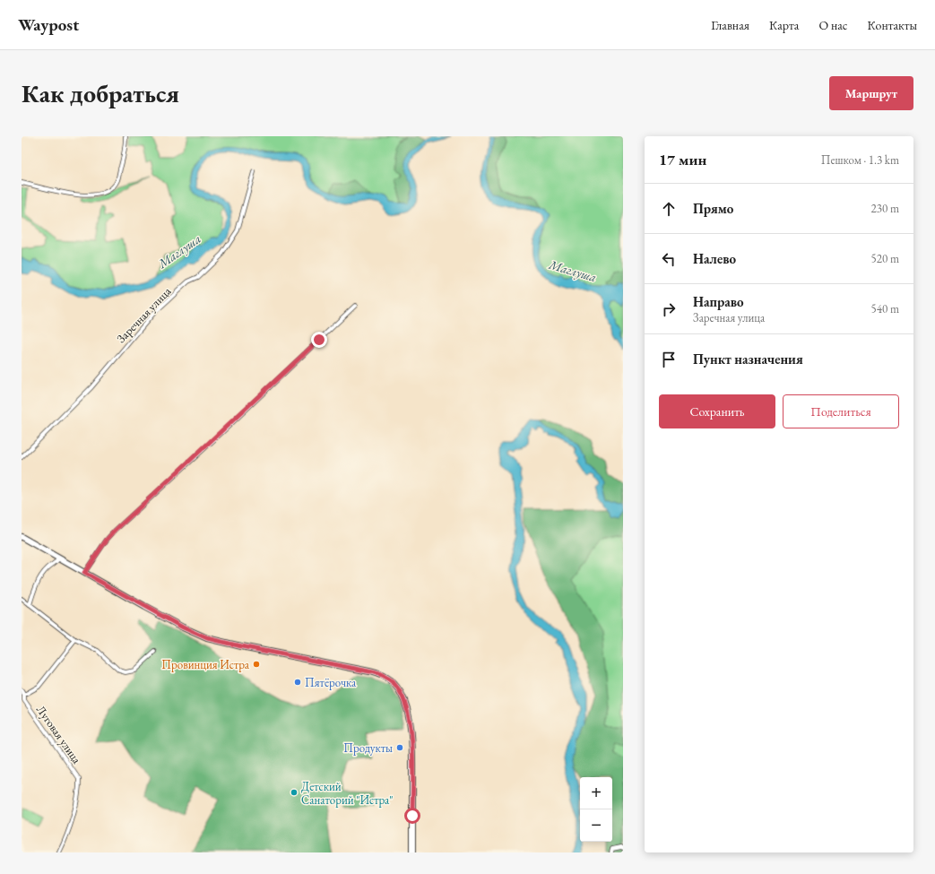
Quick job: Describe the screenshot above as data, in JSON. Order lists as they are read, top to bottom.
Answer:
{
  "streets": {
    "street": ["Заречная улица", "Луговая улица"]
  },
  "water": ["Маглуша"],
  "places": [
    "Провинция Истра",
    "Пятёрочка",
    "Продукты",
    "Детский Санаторий \"Истра\""
  ],
  "page": {
    "header": "Waypost",
    "nav": [
      "Главная",
      "Карта",
      "О нас",
      "Контакты"
    ],
    "buttons": [
      "Маршрут",
      ["Сохранить", "Поделиться"]
    ],
    "title": "Как добраться",
    "heading": ["17 мин", "Пешком · 1.3 km"],
    "list": [
      ["Прямо", "230 m"],
      ["Налево", "520 m"],
      ["Направо", "Заречная улица", "540 m"],
      "Пункт назначения"
    ],
    "map_buttons": ["+", "−"]
  }
}
